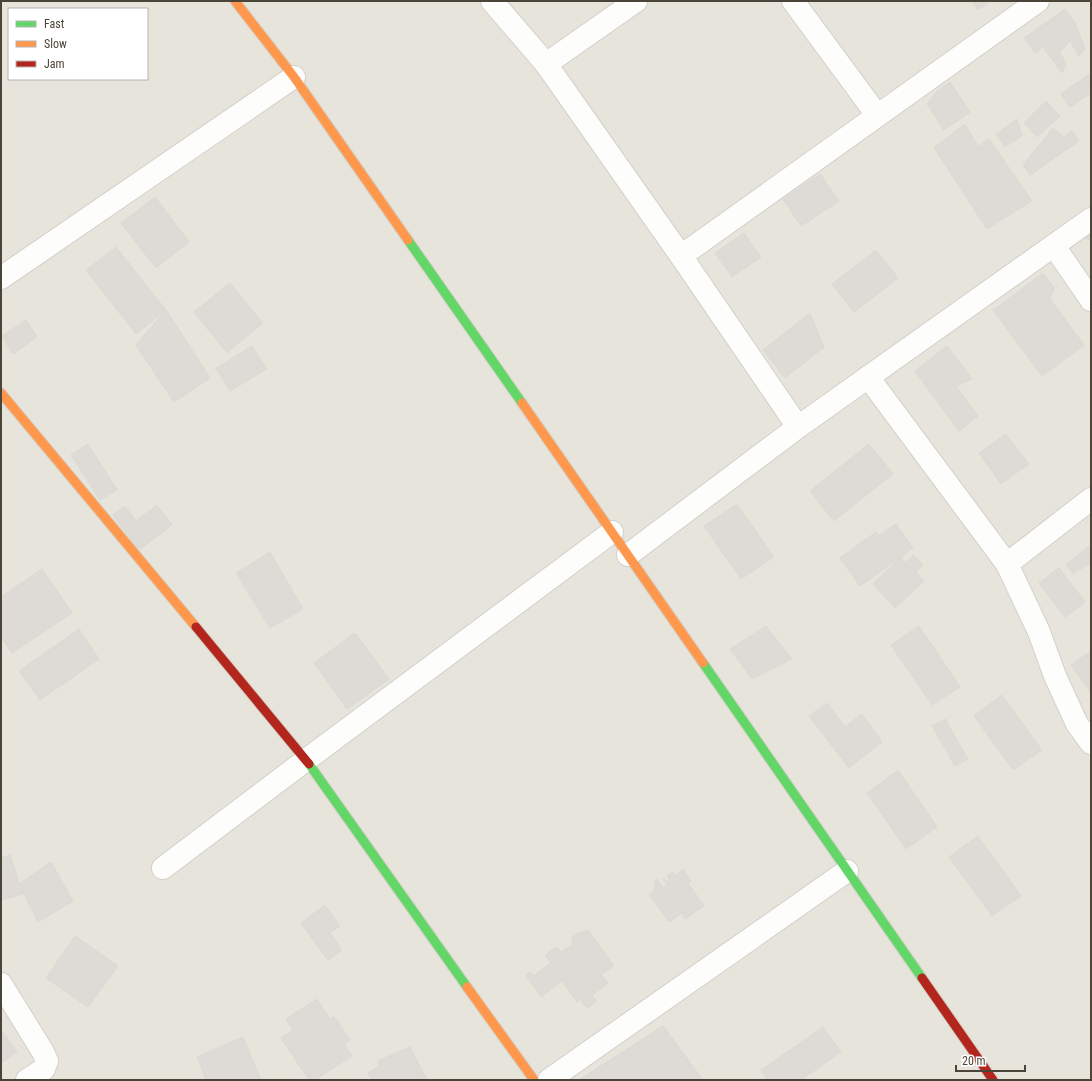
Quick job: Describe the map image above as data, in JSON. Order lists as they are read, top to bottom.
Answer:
{
  "legend": ["Fast", "Slow", "Jam"],
  "scale_bar": "20 m"
}
